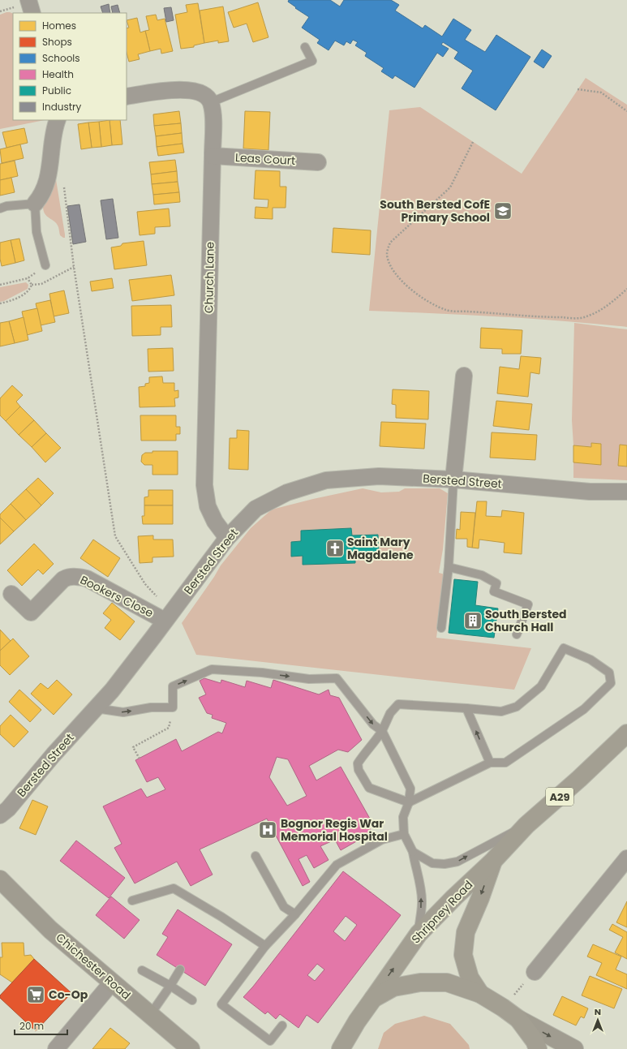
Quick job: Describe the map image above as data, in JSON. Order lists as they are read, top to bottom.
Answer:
{
  "streets": {
    "main road": ["A29", "Shripney Road", "Chichester Road"],
    "street": [
      "Leas Court",
      "Church Lane",
      "Bersted Street",
      "Bookers Close"
    ]
  },
  "crossings": [
    ["Leas Court", "Church Lane"],
    ["Church Lane", "Bersted Street"],
    ["Bersted Street", "Bookers Close"],
    ["A29", "Shripney Road"]
  ],
  "places": {
    "school or university": ["South Bersted CofE Primary School"],
    "church": ["Saint Mary Magdalene"],
    "building": ["South Bersted Church Hall"],
    "hospital": ["Bognor Regis War Memorial Hospital"],
    "supermarket": ["Co-Op"]
  },
  "legend": [
    "Homes",
    "Shops",
    "Schools",
    "Health",
    "Public",
    "Industry"
  ],
  "scale_bar": "20 m",
  "north": "top"
}
